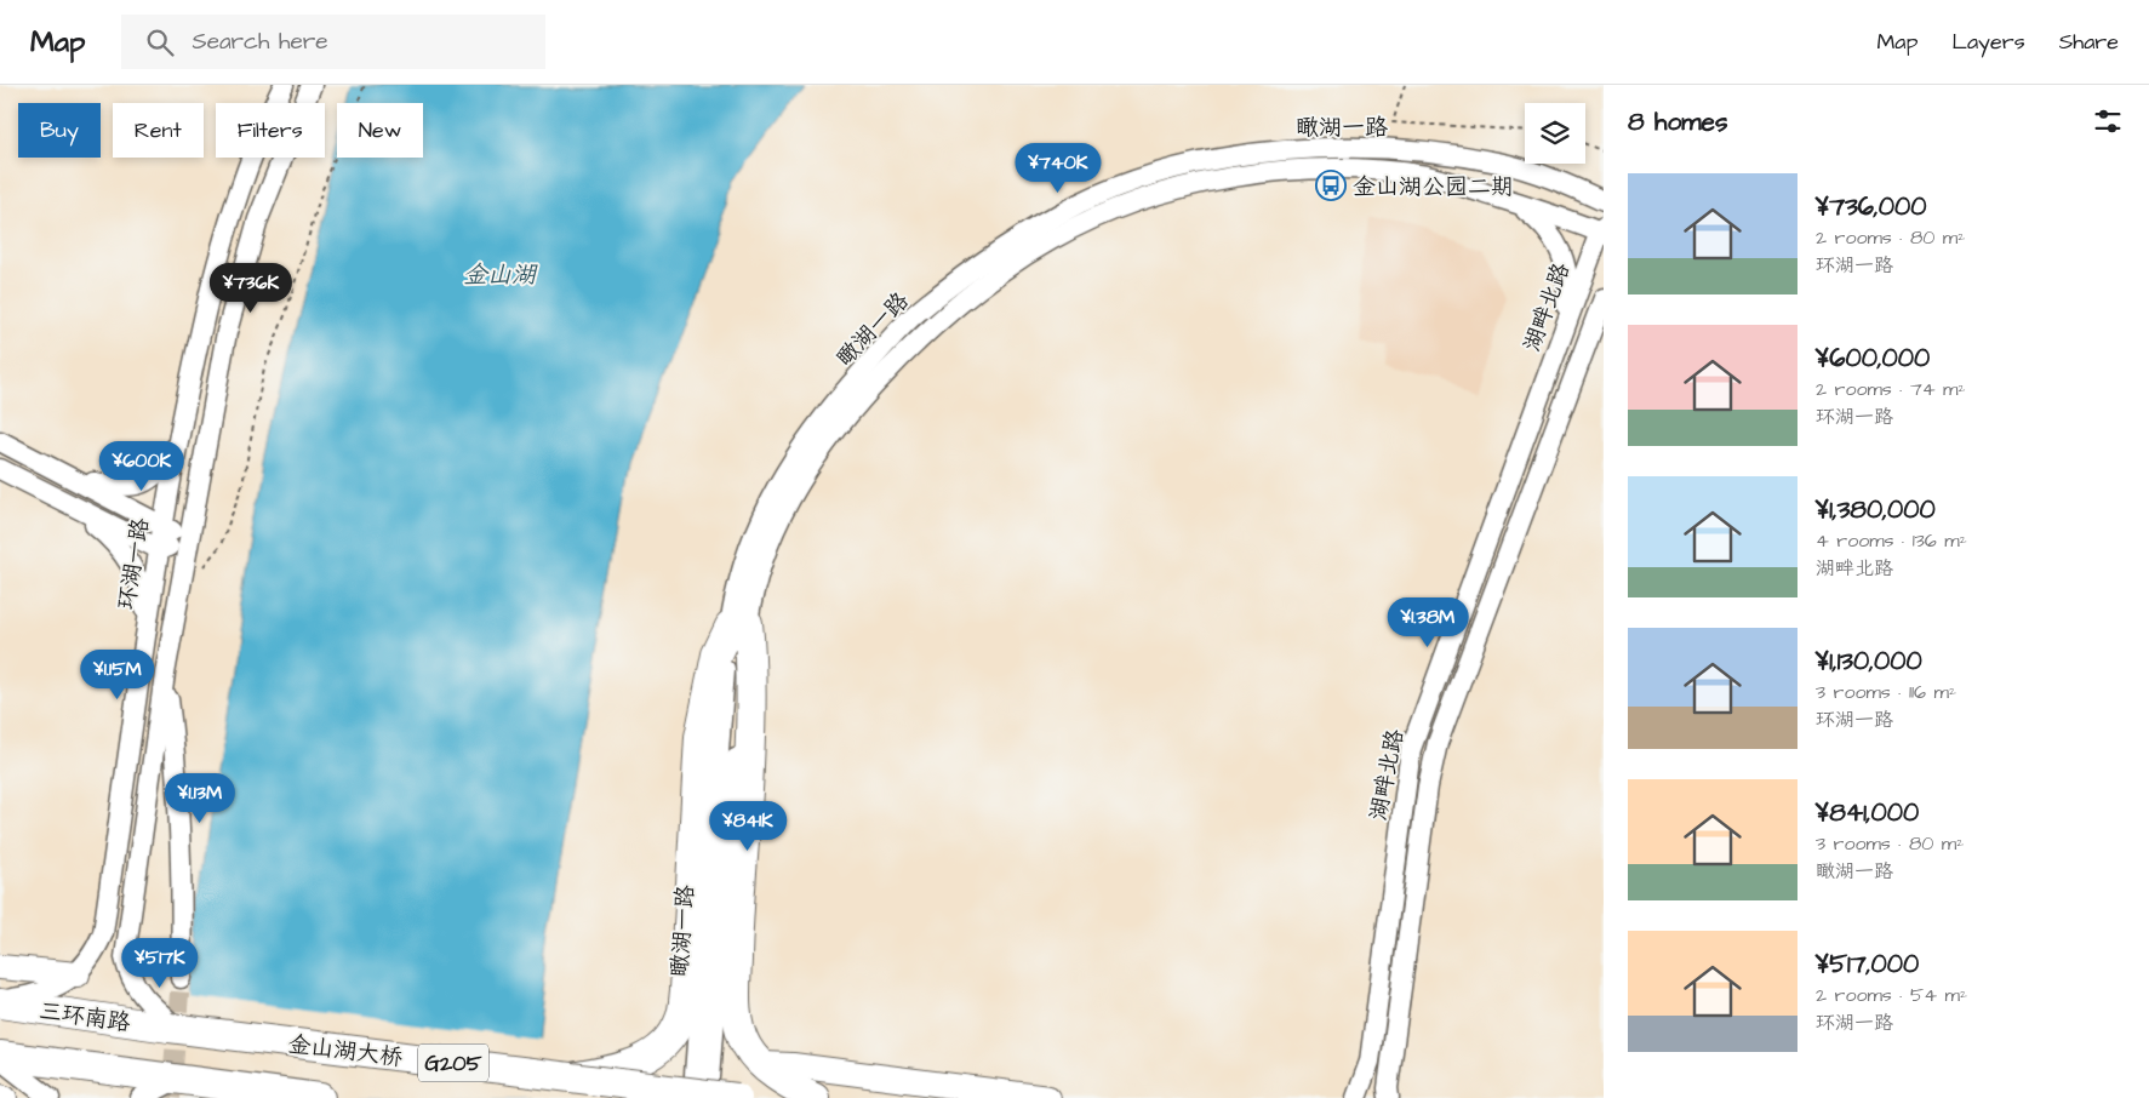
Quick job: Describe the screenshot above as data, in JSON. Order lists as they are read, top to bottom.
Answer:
{
  "streets": {
    "highway": ["三环南路", "金山湖大桥", "G205"],
    "street": ["瞰湖一路", "湖畔北路", "环湖一路"]
  },
  "crossings": [
    ["瞰湖一路", "湖畔北路"],
    ["三环南路", "金山湖大桥"]
  ],
  "water": ["金山湖"],
  "places": {
    "bus stop": ["金山湖公园二期"]
  },
  "page": {
    "header": "Map",
    "search": "Search here",
    "nav": ["Map", "Layers", "Share"],
    "heading": "8 homes",
    "chip": [
      "Buy",
      "Rent",
      "Filters",
      "New"
    ],
    "price": [
      "¥740K",
      "¥736K",
      "¥600K",
      "¥1.38M",
      "¥1.15M",
      "¥1.13M",
      "¥841K",
      "¥517K"
    ],
    "list": [
      {
        "name": "¥736,000",
        "note": "2 rooms · 80 m² · 环湖一路"
      },
      {
        "name": "¥600,000",
        "note": "2 rooms · 74 m² · 环湖一路"
      },
      {
        "name": "¥1,380,000",
        "note": "4 rooms · 136 m² · 湖畔北路"
      },
      {
        "name": "¥1,130,000",
        "note": "3 rooms · 116 m² · 环湖一路"
      },
      {
        "name": "¥841,000",
        "note": "3 rooms · 80 m² · 瞰湖一路"
      },
      {
        "name": "¥517,000",
        "note": "2 rooms · 54 m² · 环湖一路"
      }
    ]
  }
}
